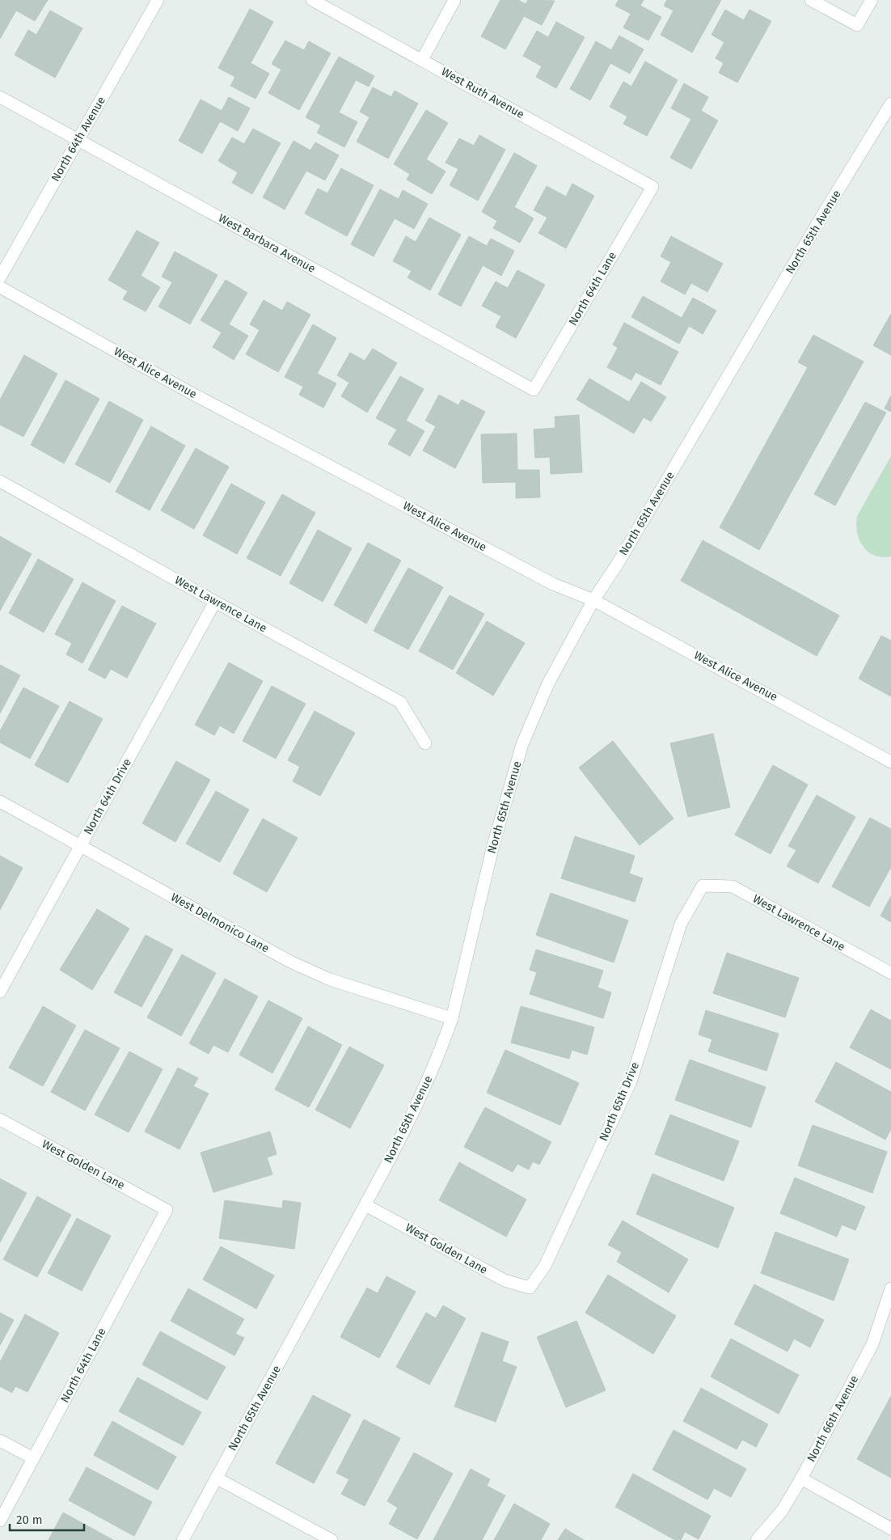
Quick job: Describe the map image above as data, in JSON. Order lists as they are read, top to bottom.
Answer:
{
  "streets": {
    "street": [
      "West Ruth Avenue",
      "North 64th Avenue",
      "North 65th Avenue",
      "West Barbara Avenue",
      "North 64th Lane",
      "West Alice Avenue",
      "West Lawrence Lane",
      "North 64th Drive",
      "West Delmonico Lane",
      "North 65th Drive",
      "West Golden Lane",
      "North 66th Avenue"
    ]
  },
  "crossings": [
    ["West Ruth Avenue", "North 64th Lane"],
    ["North 64th Avenue", "West Barbara Avenue"],
    ["North 65th Avenue", "West Alice Avenue"],
    ["North 65th Avenue", "West Delmonico Lane"],
    ["North 65th Avenue", "West Golden Lane"],
    ["West Barbara Avenue", "North 64th Lane"],
    ["North 64th Lane", "West Golden Lane"],
    ["West Lawrence Lane", "North 64th Drive"],
    ["West Lawrence Lane", "North 65th Drive"],
    ["North 64th Drive", "West Delmonico Lane"],
    ["North 65th Drive", "West Golden Lane"]
  ],
  "scale_bar": "20 m"
}
